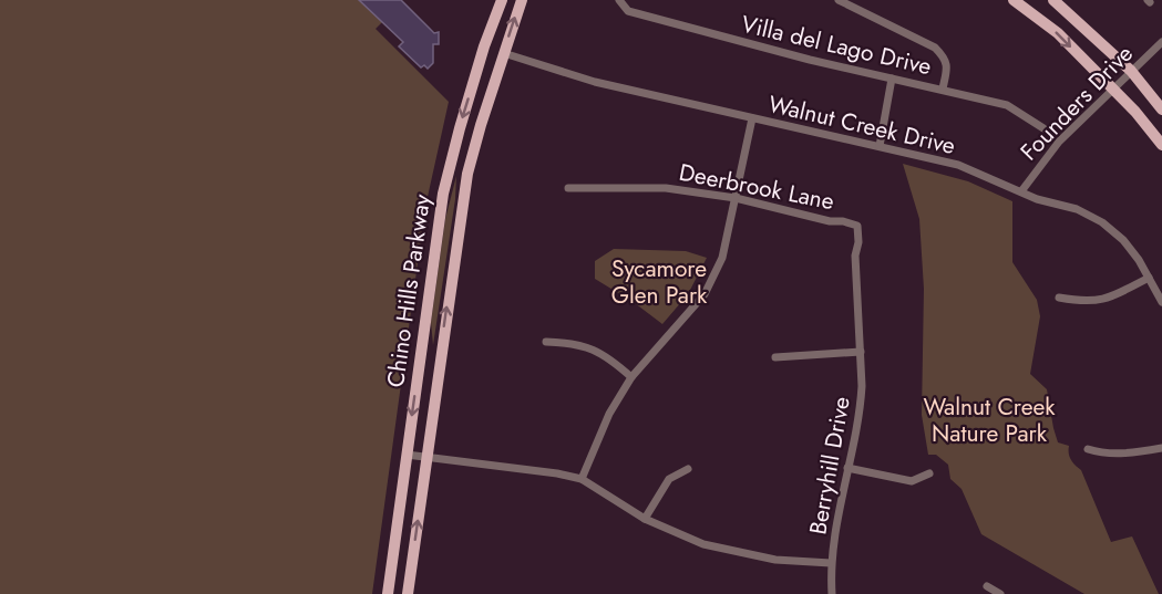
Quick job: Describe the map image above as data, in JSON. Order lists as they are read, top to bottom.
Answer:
{
  "streets": {
    "main road": ["Chino Hills Parkway"],
    "street": [
      "Villa del Lago Drive",
      "Founders Drive",
      "Walnut Creek Drive",
      "Deerbrook Lane",
      "Berryhill Drive"
    ]
  },
  "crossings": [
    ["Founders Drive", "Walnut Creek Drive"],
    ["Deerbrook Lane", "Berryhill Drive"]
  ],
  "parks": ["Sycamore Glen Park", "Walnut Creek Nature Park"]
}
